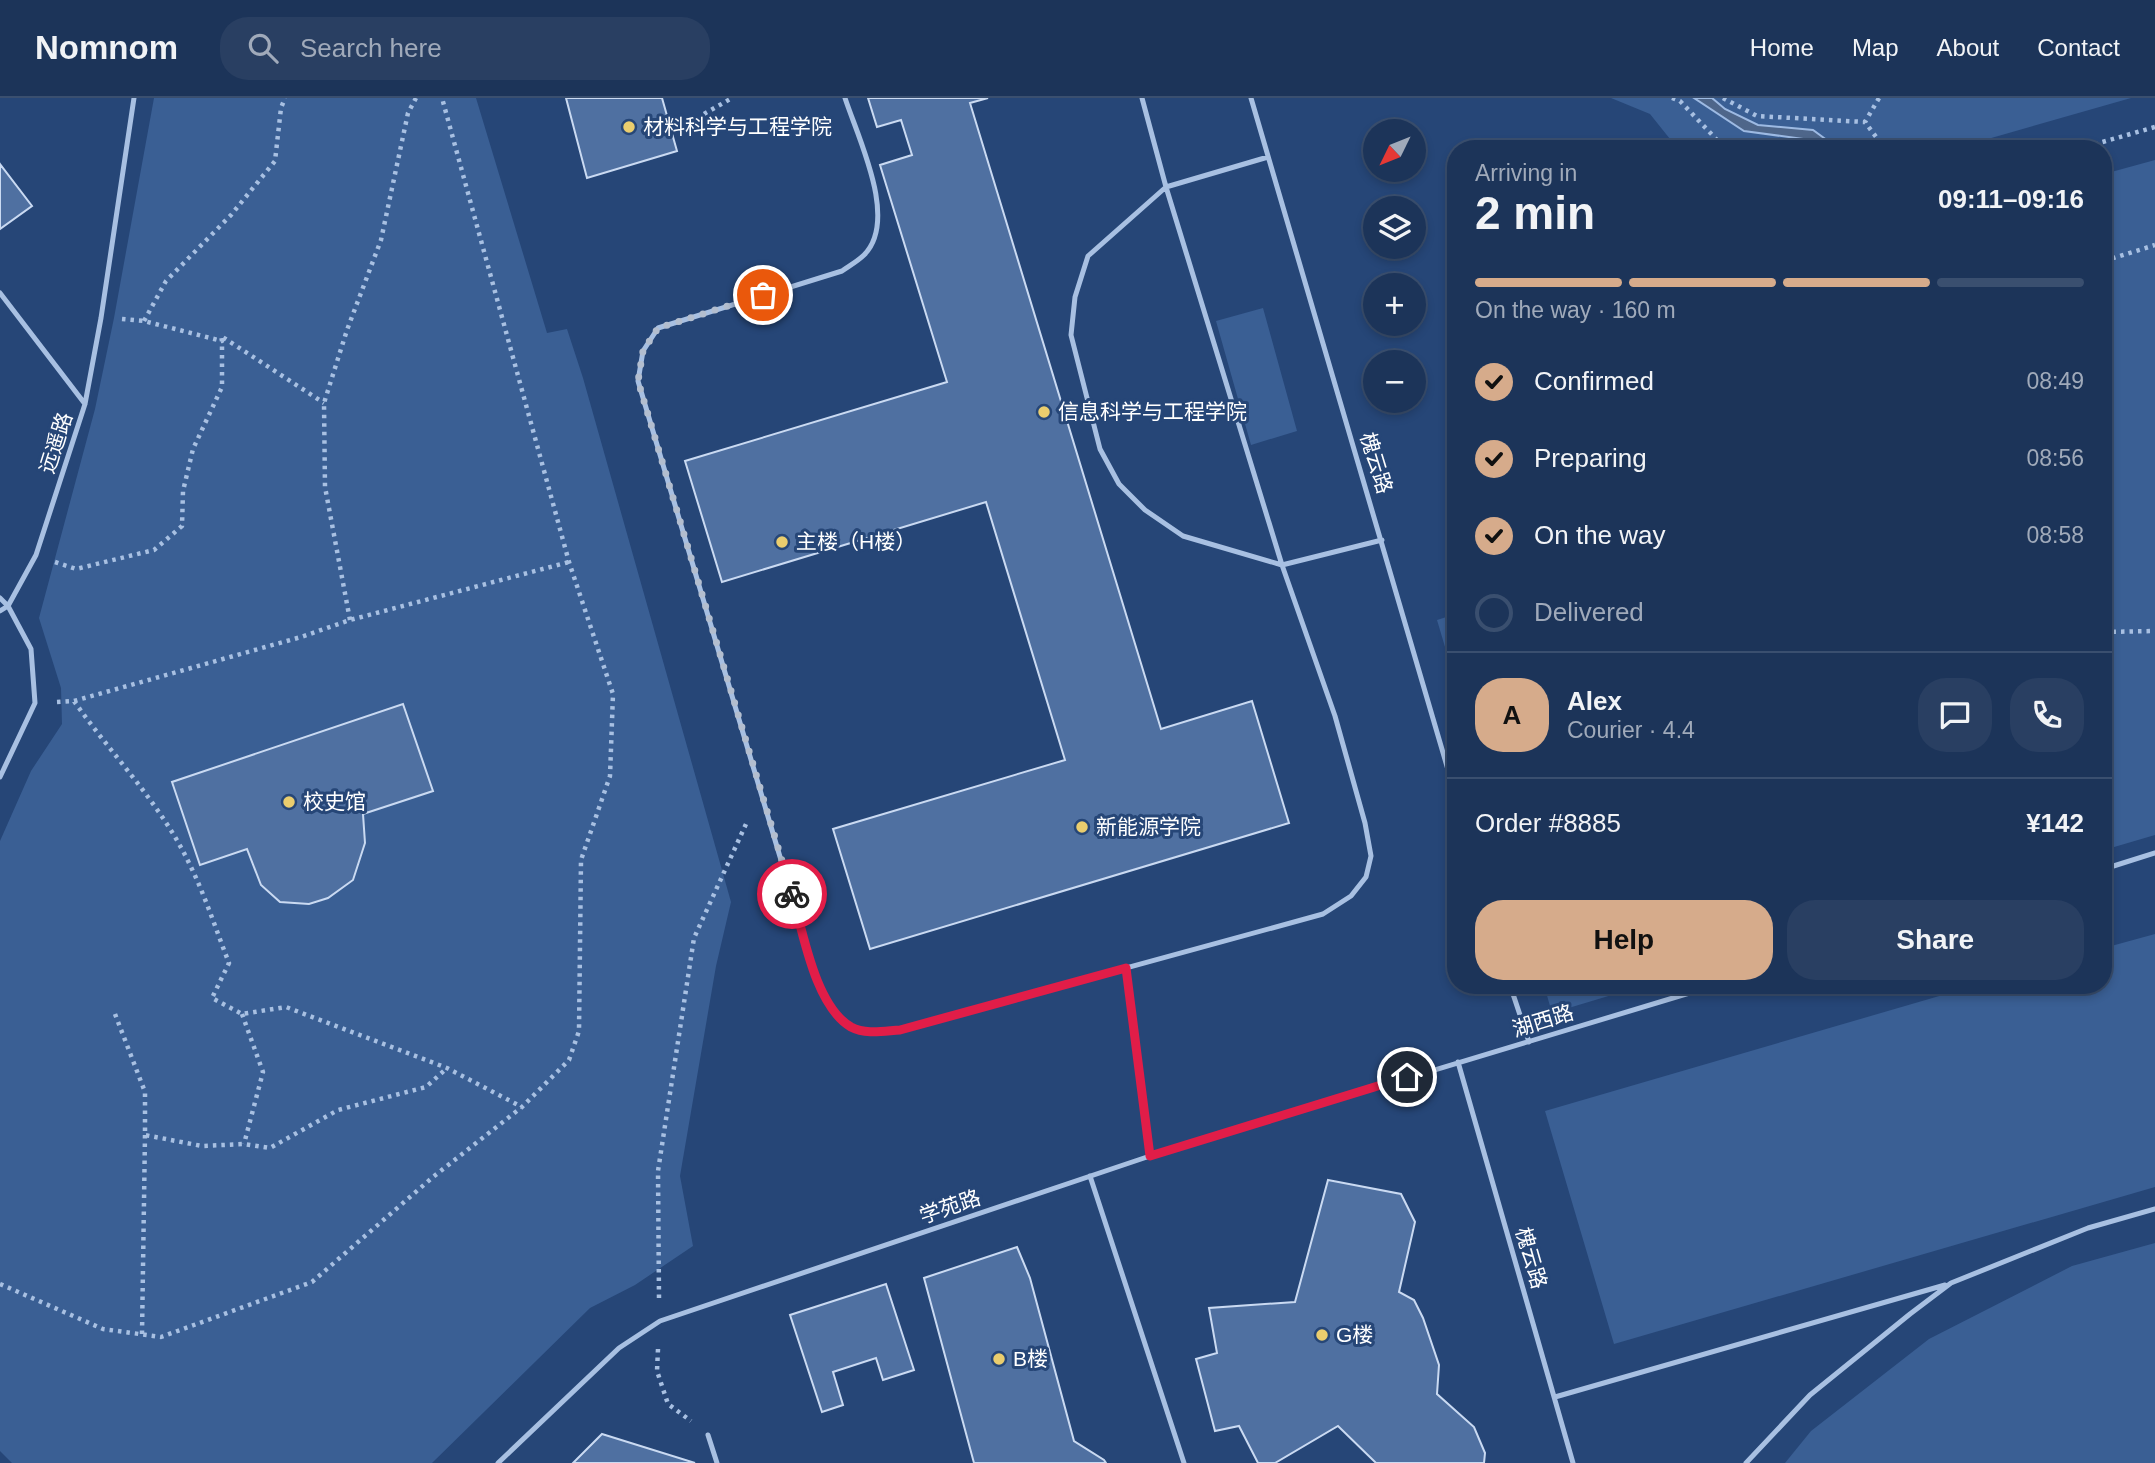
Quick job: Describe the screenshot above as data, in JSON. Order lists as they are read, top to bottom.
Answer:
{
  "streets": {
    "lane": [
      "远遥路",
      "槐云路",
      "湖西路",
      "学苑路"
    ]
  },
  "crossings": [
    ["槐云路", "湖西路"],
    ["槐云路", "学苑路"],
    ["湖西路", "学苑路"]
  ],
  "places": [
    "材料科学与工程学院",
    "信息科学与工程学院",
    "主楼（H楼）",
    "校史馆",
    "新能源学院",
    "G楼",
    "B楼"
  ],
  "north": "bottom left",
  "page": {
    "header": "Nomnom",
    "search": "Search here",
    "nav": [
      "Home",
      "Map",
      "About",
      "Contact"
    ],
    "map_buttons": ["+", "−"],
    "heading": ["2 min", "Arriving in", "09:11–09:16"],
    "panel": [
      "Alex",
      "Courier · 4.4",
      "Order #8885",
      "¥142"
    ],
    "bar": "On the way · 160 m",
    "list": [
      ["Confirmed", "08:49"],
      ["Preparing", "08:56"],
      ["On the way", "08:58"],
      "Delivered"
    ],
    "round": "A",
    "buttons": ["Help", "Share"]
  }
}
